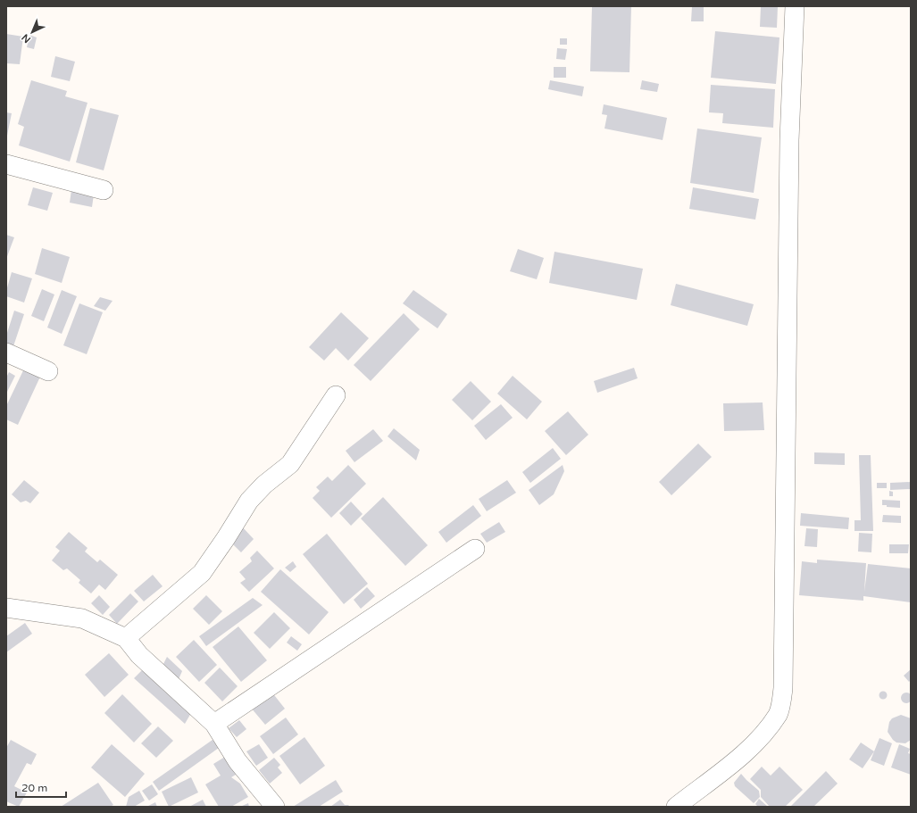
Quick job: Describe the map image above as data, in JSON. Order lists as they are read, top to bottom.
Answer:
{
  "scale_bar": "20 m",
  "north": "bottom left"
}
